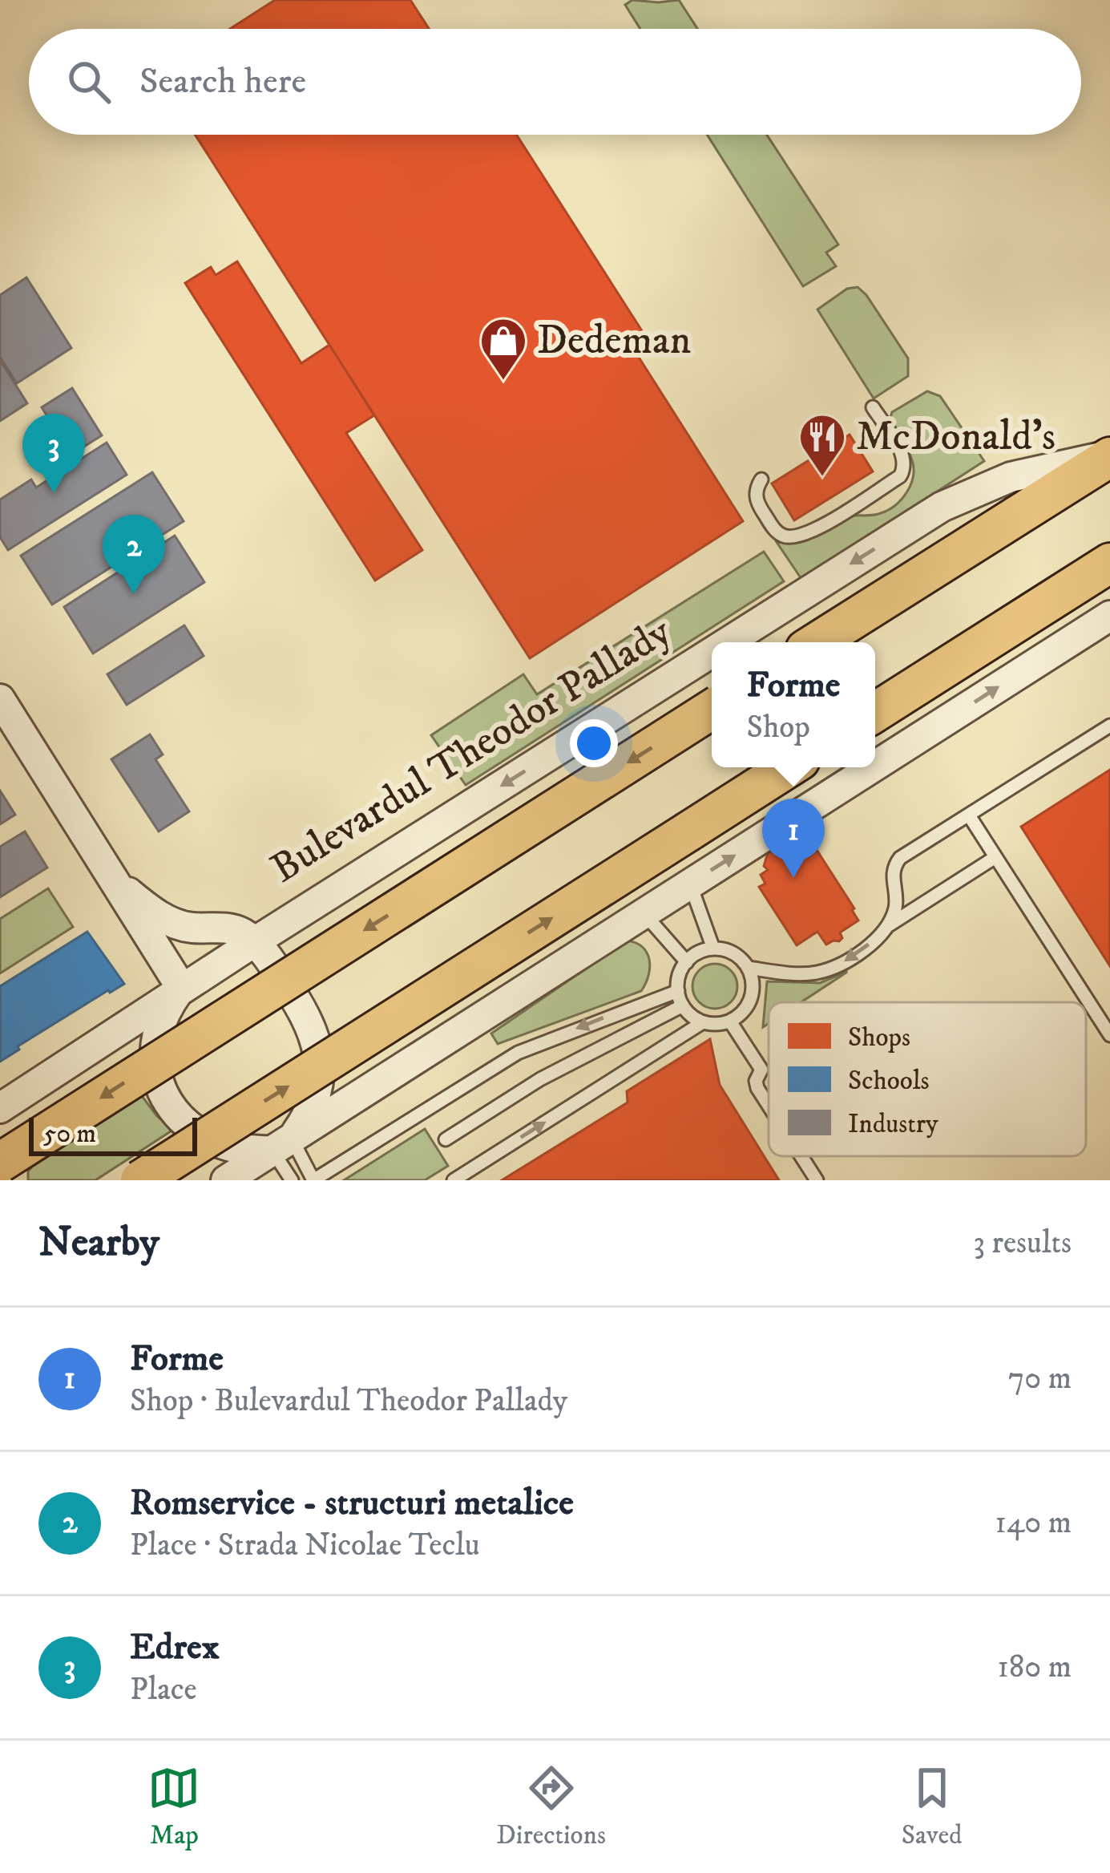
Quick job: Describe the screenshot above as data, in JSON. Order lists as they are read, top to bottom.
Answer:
{
  "streets": {
    "main road": ["Bulevardul Theodor Pallady"]
  },
  "places": {
    "shop": ["Dedeman"],
    "restaurant": ["McDonald's"]
  },
  "legend": ["Shops", "Schools", "Industry"],
  "scale_bar": "50 m",
  "page": {
    "search": "Search here",
    "pins": ["3", "2", "1"],
    "popup": ["Forme", "Shop"],
    "scale": "50 m",
    "heading": ["Nearby", "3 results"],
    "list": [
      {
        "mark": "1",
        "name": "Forme",
        "note": "Shop · Bulevardul Theodor Pallady",
        "value": "70 m"
      },
      {
        "mark": "2",
        "name": "Romservice - structuri metalice",
        "note": "Place · Strada Nicolae Teclu",
        "value": "140 m"
      },
      {
        "mark": "3",
        "name": "Edrex",
        "note": "Place",
        "value": "180 m"
      }
    ],
    "nav": ["Map", "Directions", "Saved"]
  }
}
